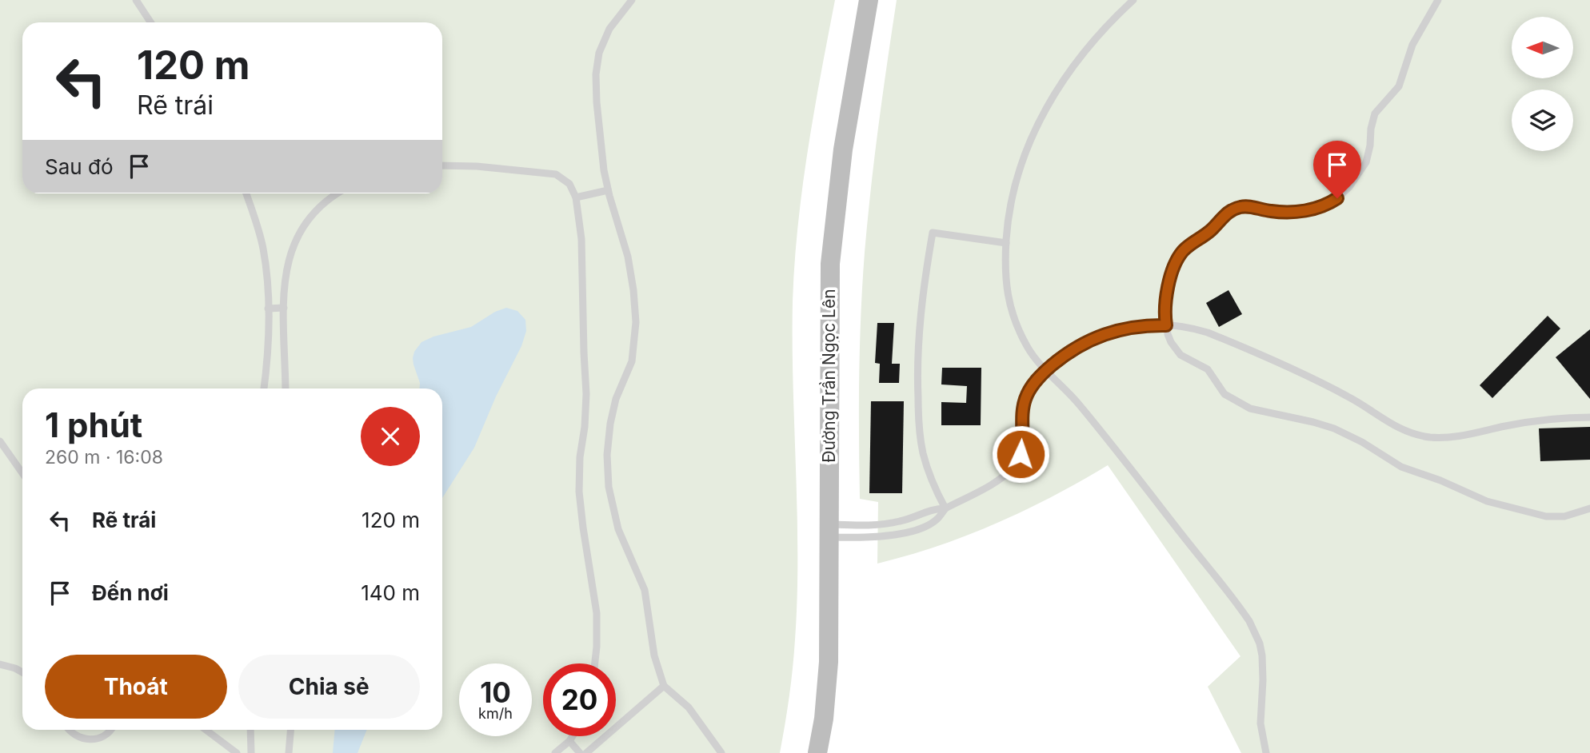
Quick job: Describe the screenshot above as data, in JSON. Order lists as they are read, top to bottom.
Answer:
{
  "streets": {
    "street": ["Đường Trần Ngọc Lên"]
  },
  "north": "left",
  "page": {
    "turn": ["120 m", "Rẽ trái"],
    "then": "Sau đó",
    "heading": ["1 phút", "260 m · 16:08"],
    "list": [
      {
        "name": "Rẽ trái",
        "value": "120 m"
      },
      {
        "name": "Đến nơi",
        "value": "140 m"
      }
    ],
    "buttons": ["Thoát", "Chia sẻ"],
    "speed": "10 km/h",
    "limit": "20"
  }
}
